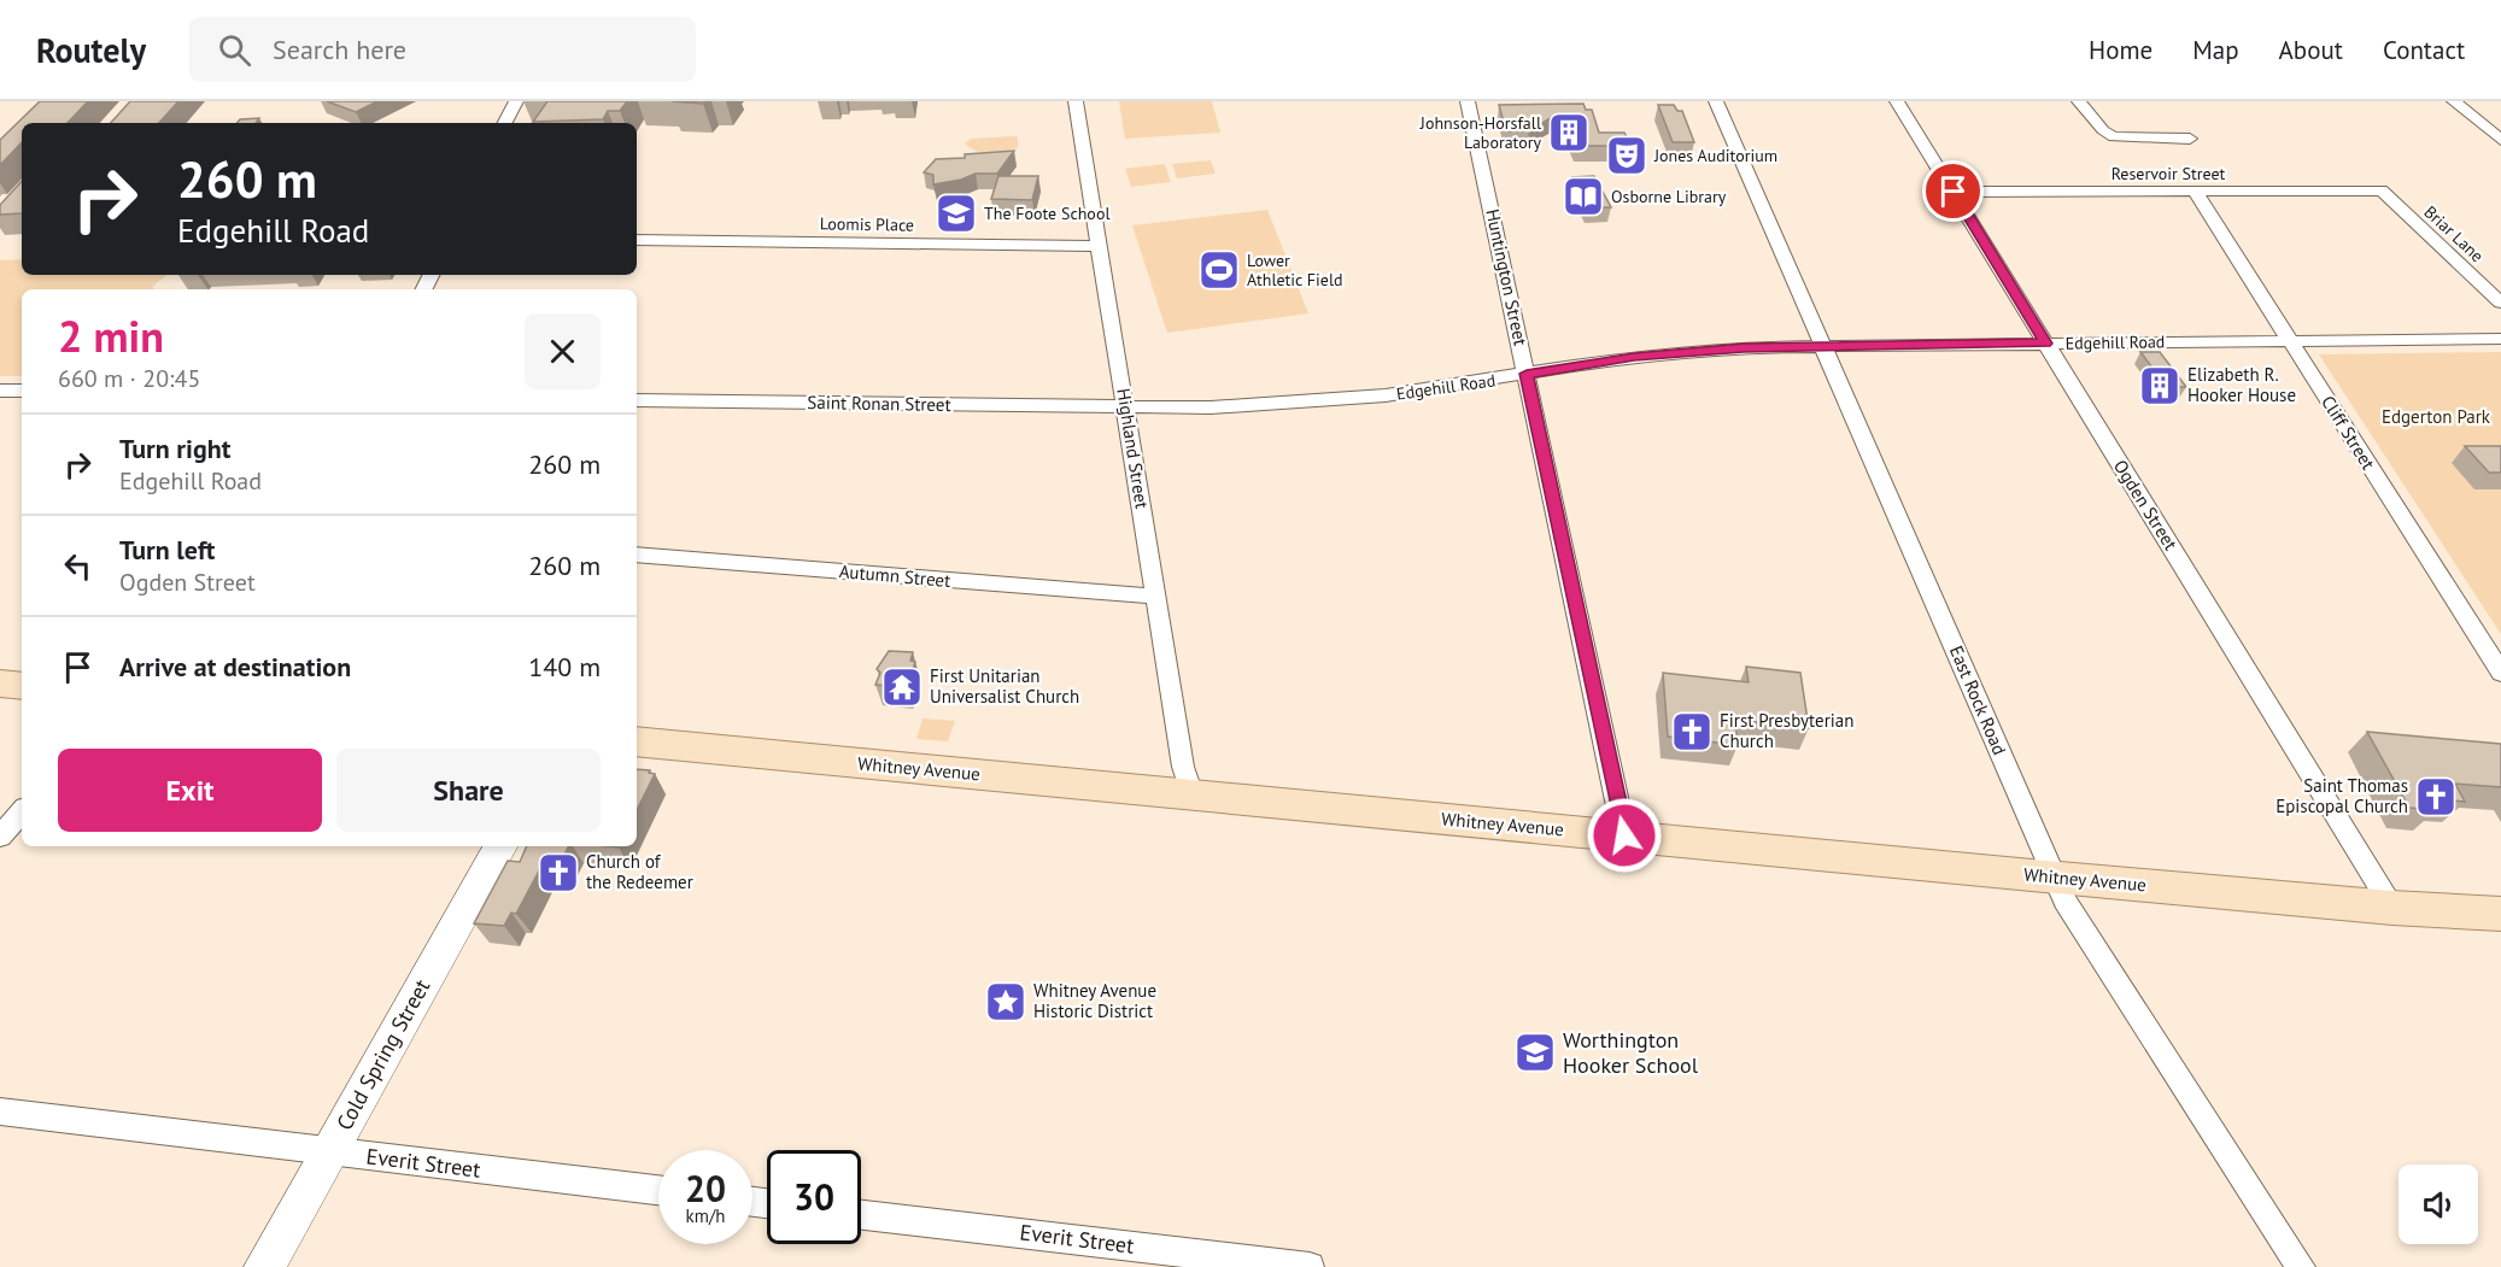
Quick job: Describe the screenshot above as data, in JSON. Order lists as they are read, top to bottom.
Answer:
{
  "streets": {
    "main road": ["Whitney Avenue"],
    "street": [
      "Reservoir Street",
      "Loomis Place",
      "Briar Lane",
      "Huntington Street",
      "Edgehill Road",
      "Saint Ronan Street",
      "Cliff Street",
      "Highland Street",
      "Ogden Street",
      "Autumn Street",
      "East Rock Road",
      "Cold Spring Street",
      "Everit Street"
    ]
  },
  "crossings": [
    ["Reservoir Street", "Briar Lane"],
    ["Reservoir Street", "Cliff Street"],
    ["Reservoir Street", "Ogden Street"],
    ["Loomis Place", "Highland Street"],
    ["Huntington Street", "Edgehill Road"],
    ["Huntington Street", "Whitney Avenue"],
    ["Edgehill Road", "Saint Ronan Street"],
    ["Edgehill Road", "Cliff Street"],
    ["Edgehill Road", "Highland Street"],
    ["Edgehill Road", "Ogden Street"],
    ["Edgehill Road", "East Rock Road"],
    ["Saint Ronan Street", "Highland Street"],
    ["Highland Street", "Autumn Street"],
    ["Highland Street", "Whitney Avenue"],
    ["Ogden Street", "Whitney Avenue"],
    ["East Rock Road", "Whitney Avenue"],
    ["Cold Spring Street", "Everit Street"]
  ],
  "parks": ["Edgerton Park"],
  "places": {
    "building": ["Johnson-Horsfall Laboratory", "Elizabeth R. Hooker House"],
    "theatre": ["Jones Auditorium"],
    "library": ["Osborne Library"],
    "school or university": ["The Foote School", "Worthington Hooker School"],
    "sports": ["Lower Athletic Field"],
    "temple": ["First Unitarian Universalist Church"],
    "church": ["First Presbyterian Church", "Saint Thomas Episcopal Church", "Church of the Redeemer"],
    "place": ["Whitney Avenue Historic District"]
  },
  "page": {
    "header": "Routely",
    "search": "Search here",
    "nav": [
      "Home",
      "Map",
      "About",
      "Contact"
    ],
    "turn": ["260 m", "Edgehill Road"],
    "heading": ["2 min", "660 m · 20:45"],
    "list": [
      {
        "name": "Turn right",
        "note": "Edgehill Road",
        "value": "260 m"
      },
      {
        "name": "Turn left",
        "note": "Ogden Street",
        "value": "260 m"
      },
      {
        "name": "Arrive at destination",
        "value": "140 m"
      }
    ],
    "buttons": ["Exit", "Share"],
    "speed": "20 km/h",
    "limit": "30"
  }
}
